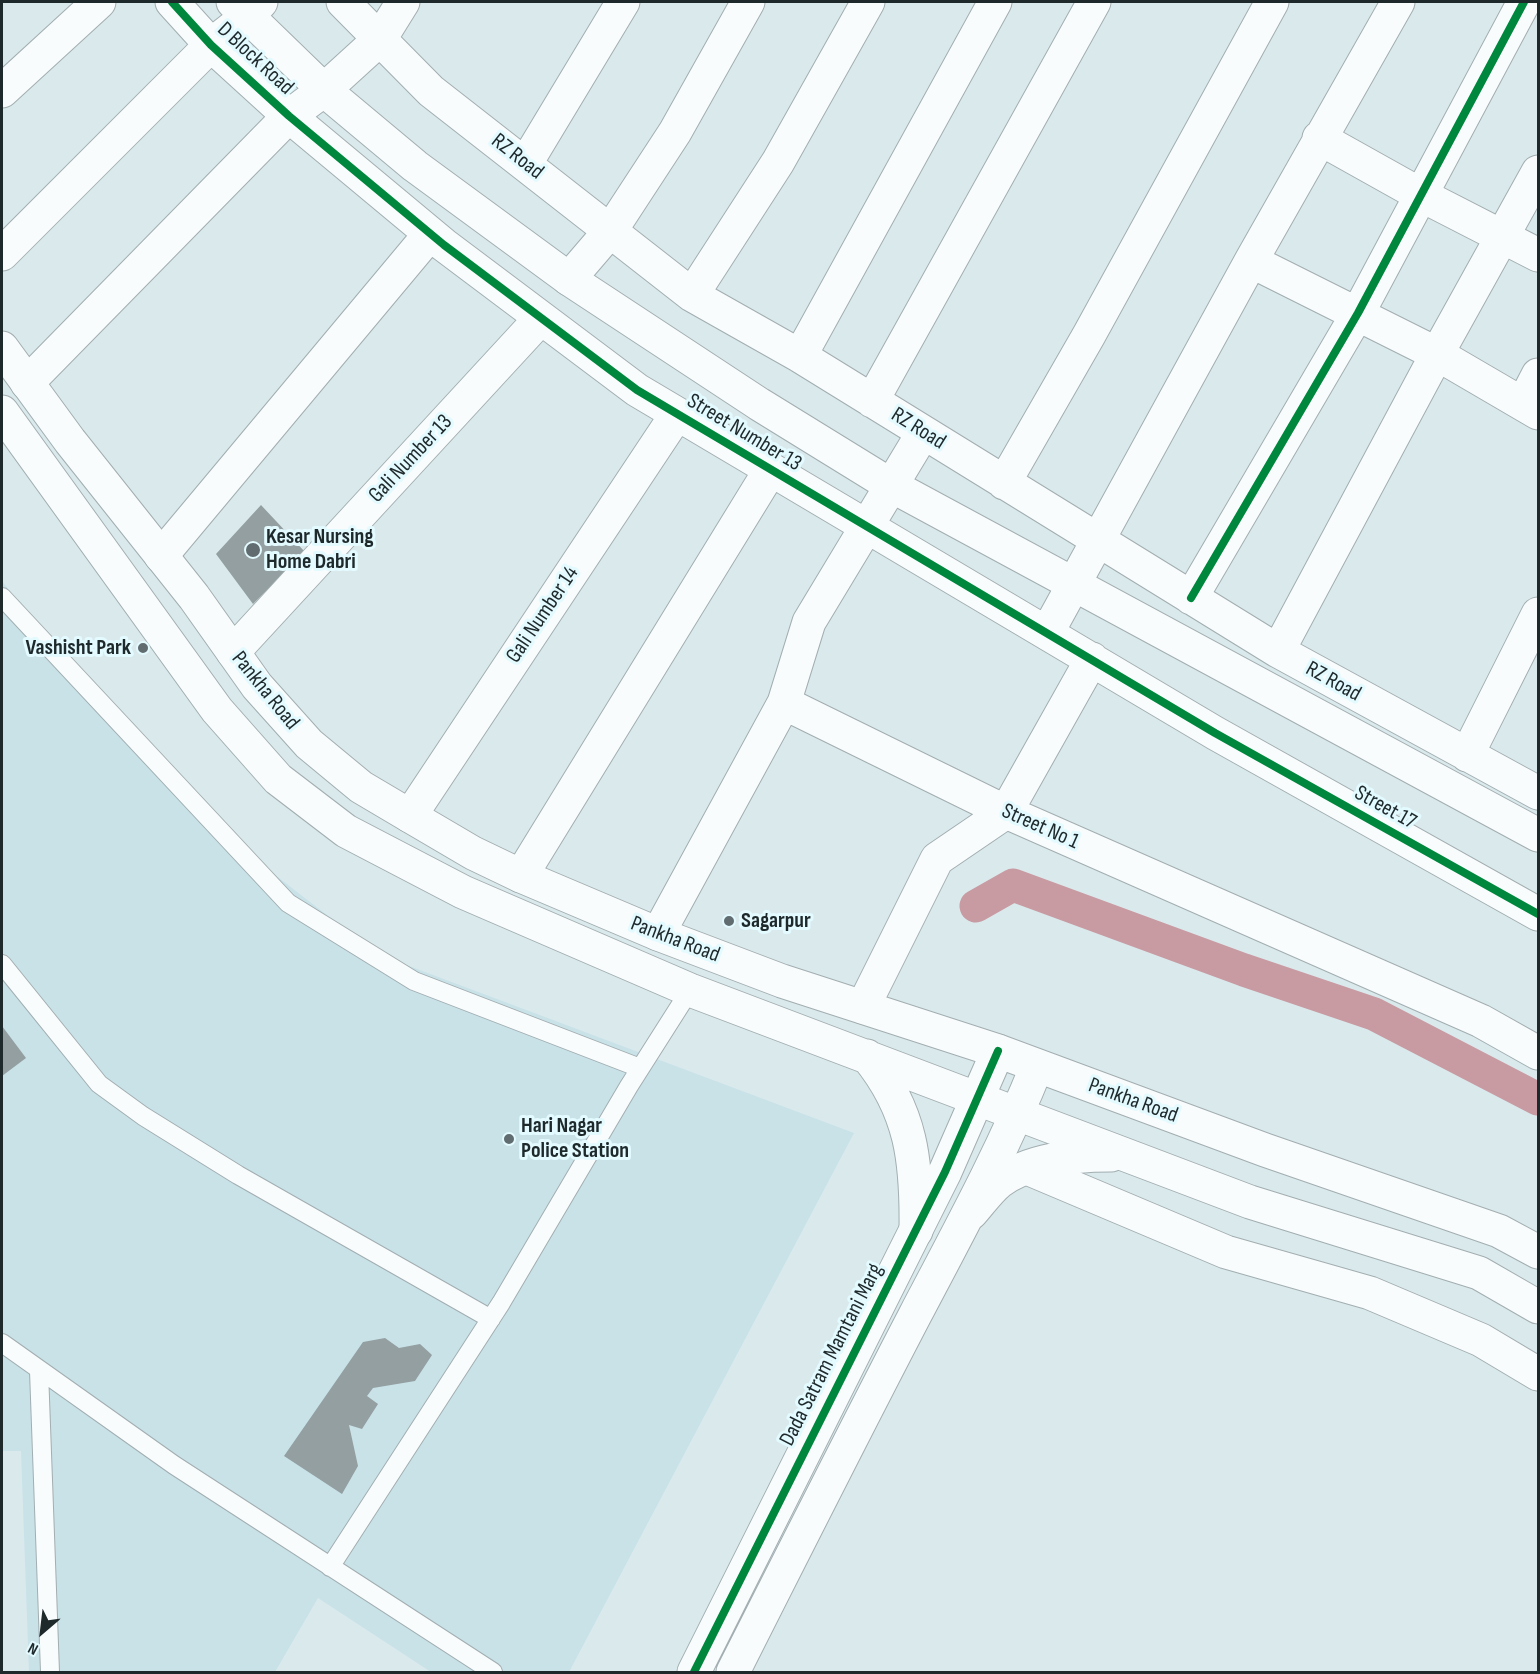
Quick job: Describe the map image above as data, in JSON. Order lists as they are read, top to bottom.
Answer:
{
  "streets": {
    "street": [
      "D Block Road",
      "RZ Road",
      "Street Number 13",
      "Gali Number 13",
      "Gali Number 14",
      "Pankha Road",
      "Street 17",
      "Street No 1",
      "Dada Satram Mamtani Marg"
    ]
  },
  "crossings": [
    ["D Block Road", "Street Number 13"],
    ["Street Number 13", "Gali Number 13"],
    ["Street Number 13", "Gali Number 14"],
    ["Street Number 13", "Street 17"],
    ["Gali Number 13", "Pankha Road"],
    ["Gali Number 14", "Pankha Road"],
    ["Pankha Road", "Dada Satram Mamtani Marg"]
  ],
  "places": [
    "Kesar Nursing Home Dabri",
    "Vashisht Park",
    "Sagarpur",
    "Hari Nagar Police Station"
  ],
  "north": "bottom left"
}
